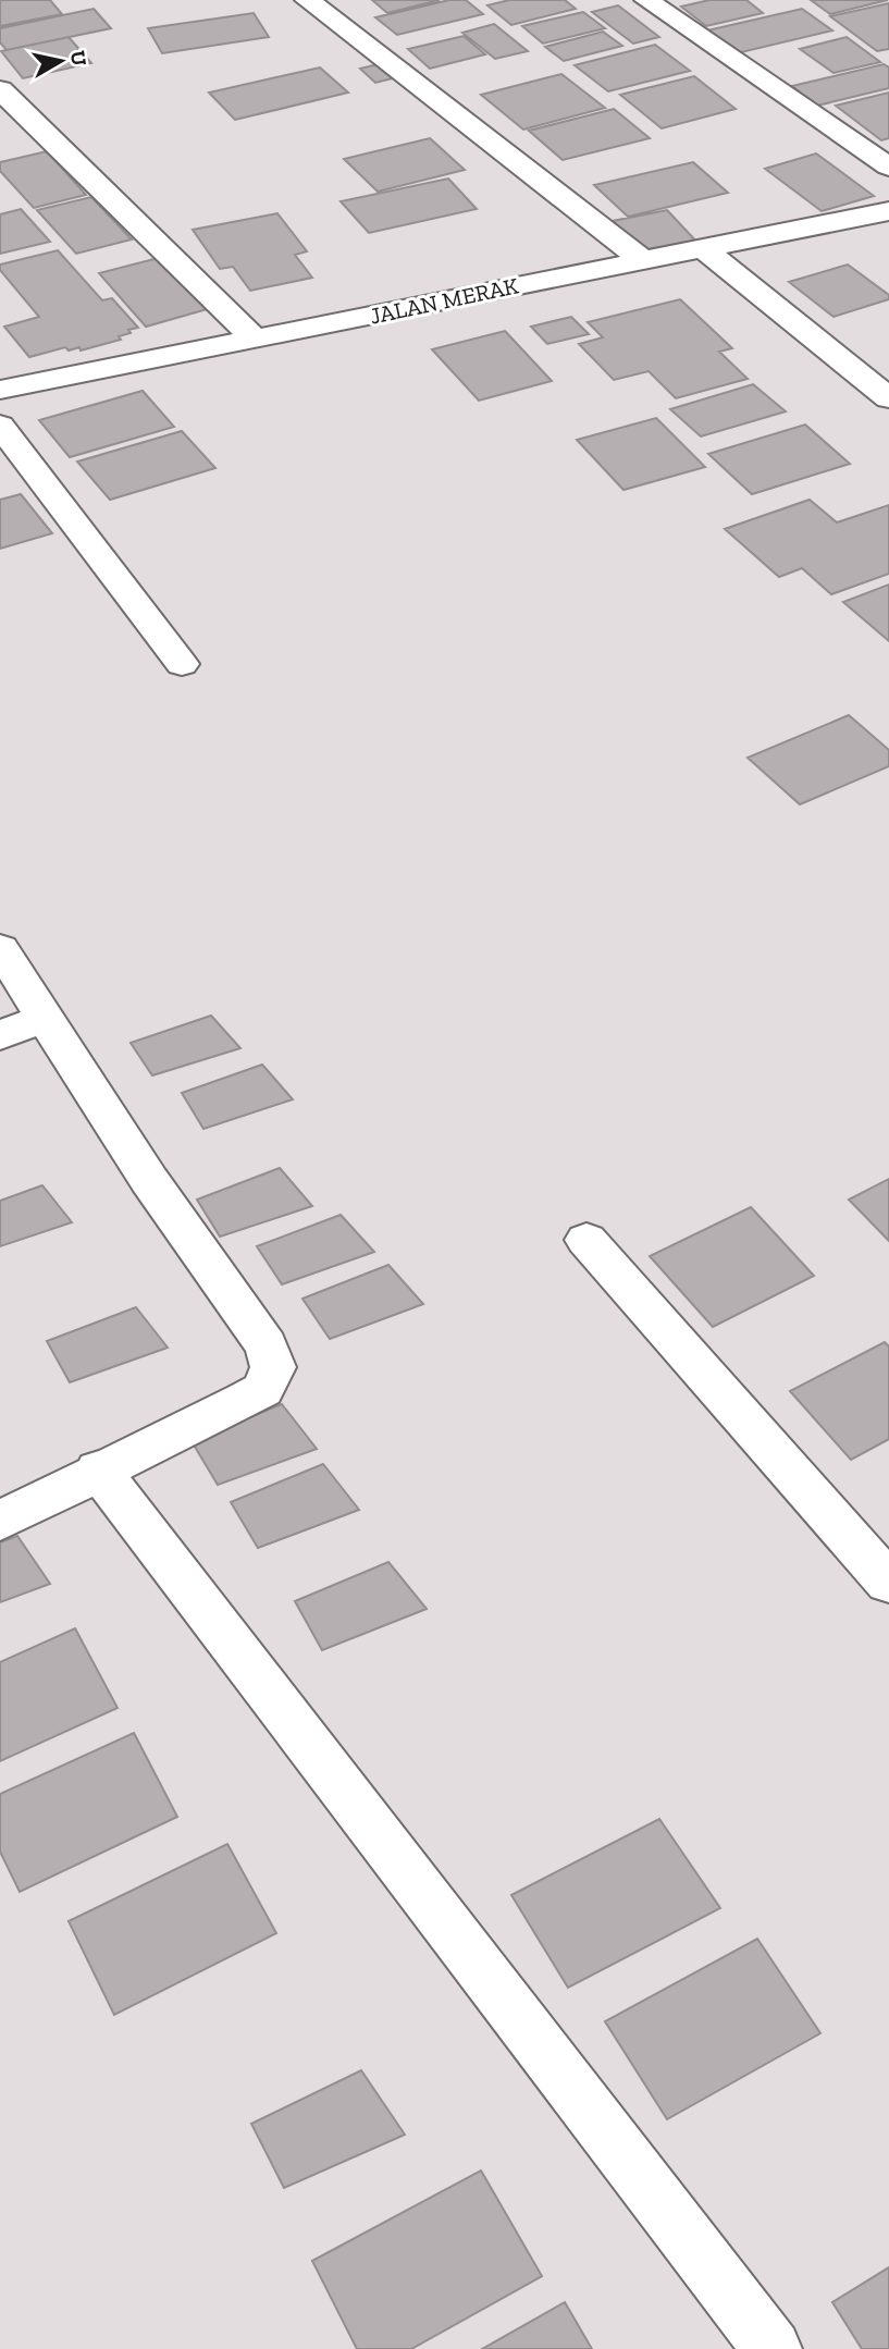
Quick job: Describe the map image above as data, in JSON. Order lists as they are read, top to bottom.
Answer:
{
  "streets": {
    "street": ["JALAN MERAK"]
  },
  "north": "right"
}
